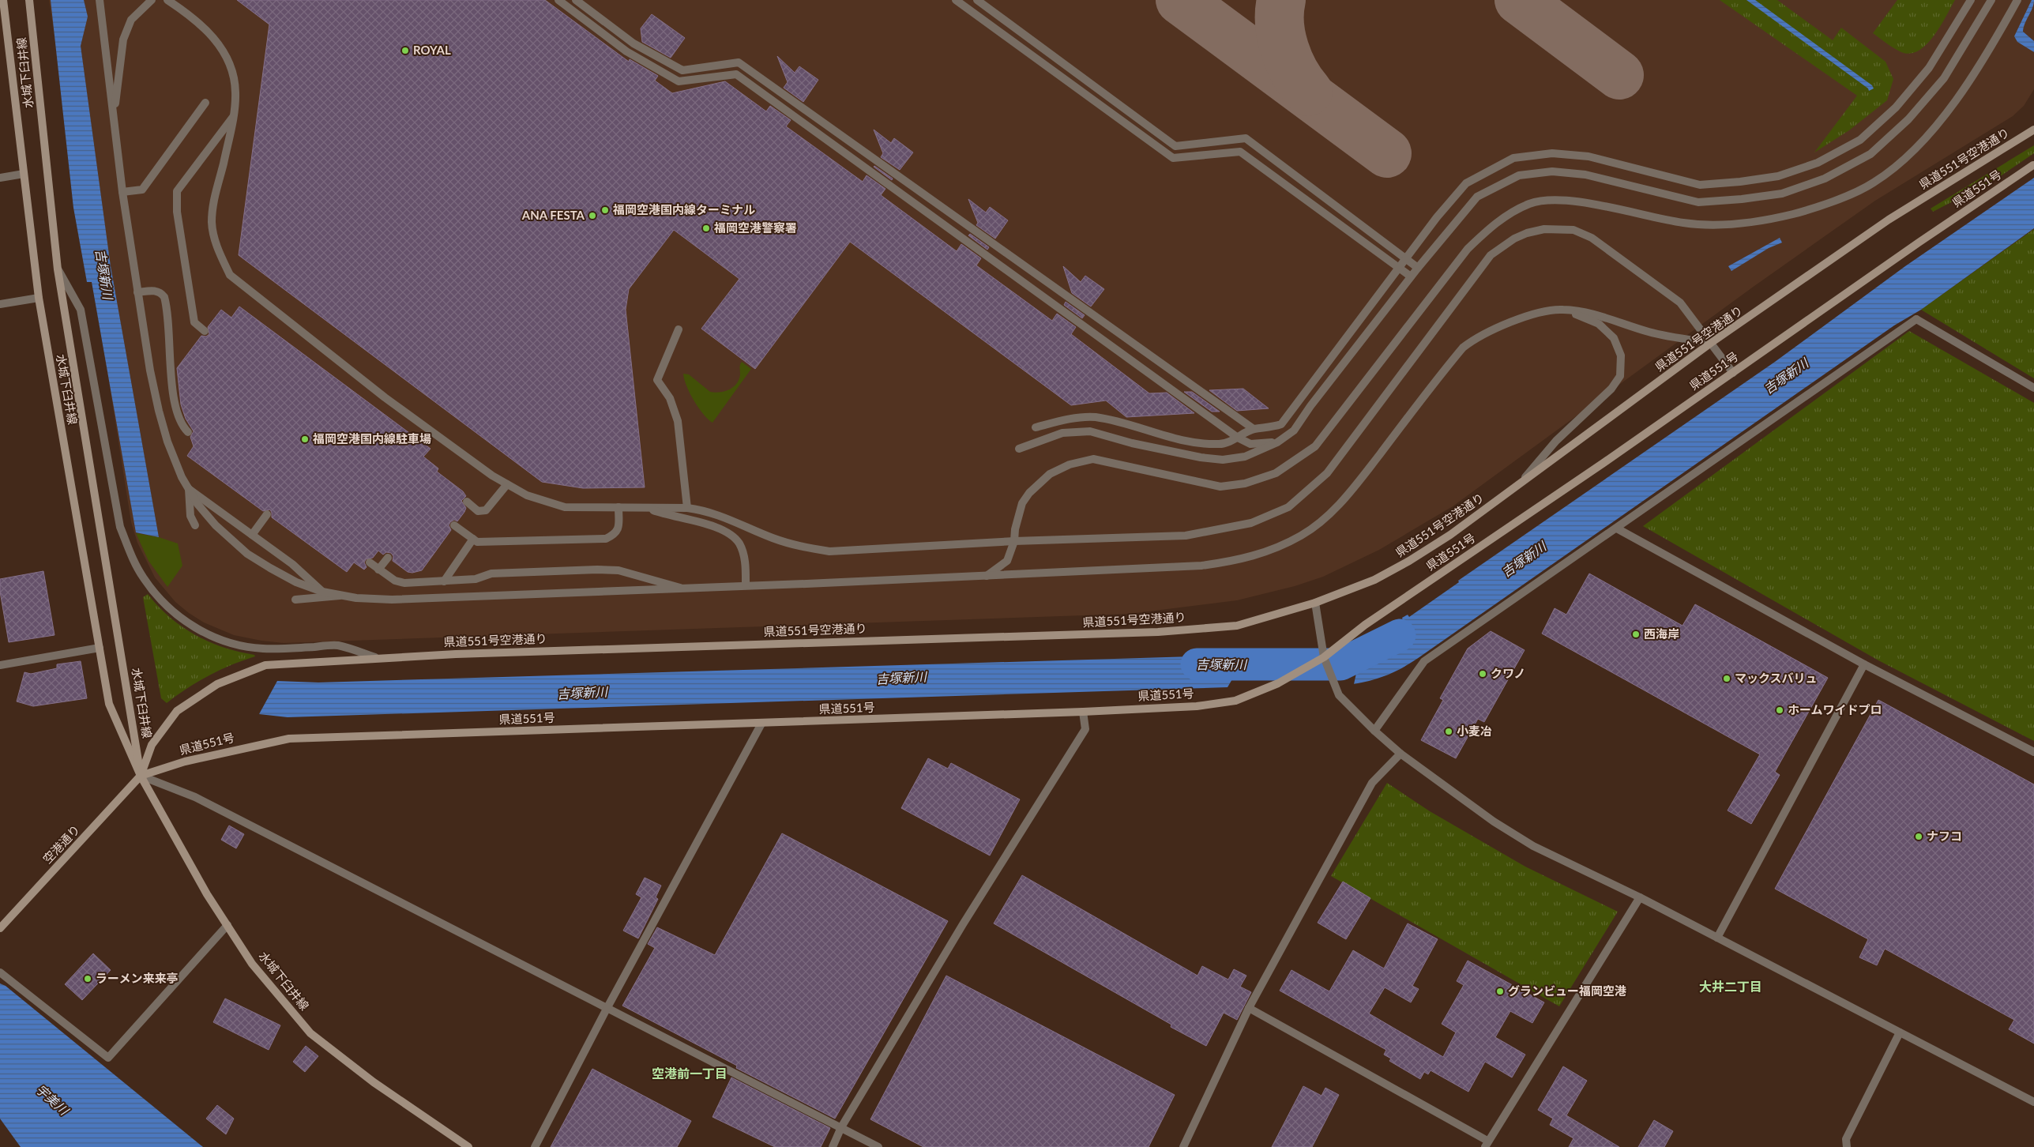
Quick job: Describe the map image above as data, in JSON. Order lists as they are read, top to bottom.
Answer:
{
  "streets": {
    "main road": [
      "水城下臼井線",
      "県道551号空港通り",
      "県道551号",
      "空港通り"
    ]
  },
  "crossings": [
    ["水城下臼井線", "県道551号空港通り"],
    ["水城下臼井線", "県道551号"],
    ["水城下臼井線", "空港通り"],
    ["県道551号空港通り", "県道551号"],
    ["県道551号空港通り", "空港通り"],
    ["県道551号", "空港通り"]
  ],
  "districts": ["大井二丁目", "空港前一丁目"],
  "water": ["吉塚新川", "宇美川"],
  "places": [
    "ROYAL",
    "福岡空港国内線ターミナル",
    "ANA FESTA",
    "福岡空港警察署",
    "福岡空港国内線駐車場",
    "西海岸",
    "クワノ",
    "マックスバリュ",
    "ホームワイドプロ",
    "小麦冶",
    "ナフコ",
    "ラーメン来来亭",
    "グランビュー福岡空港"
  ]
}
